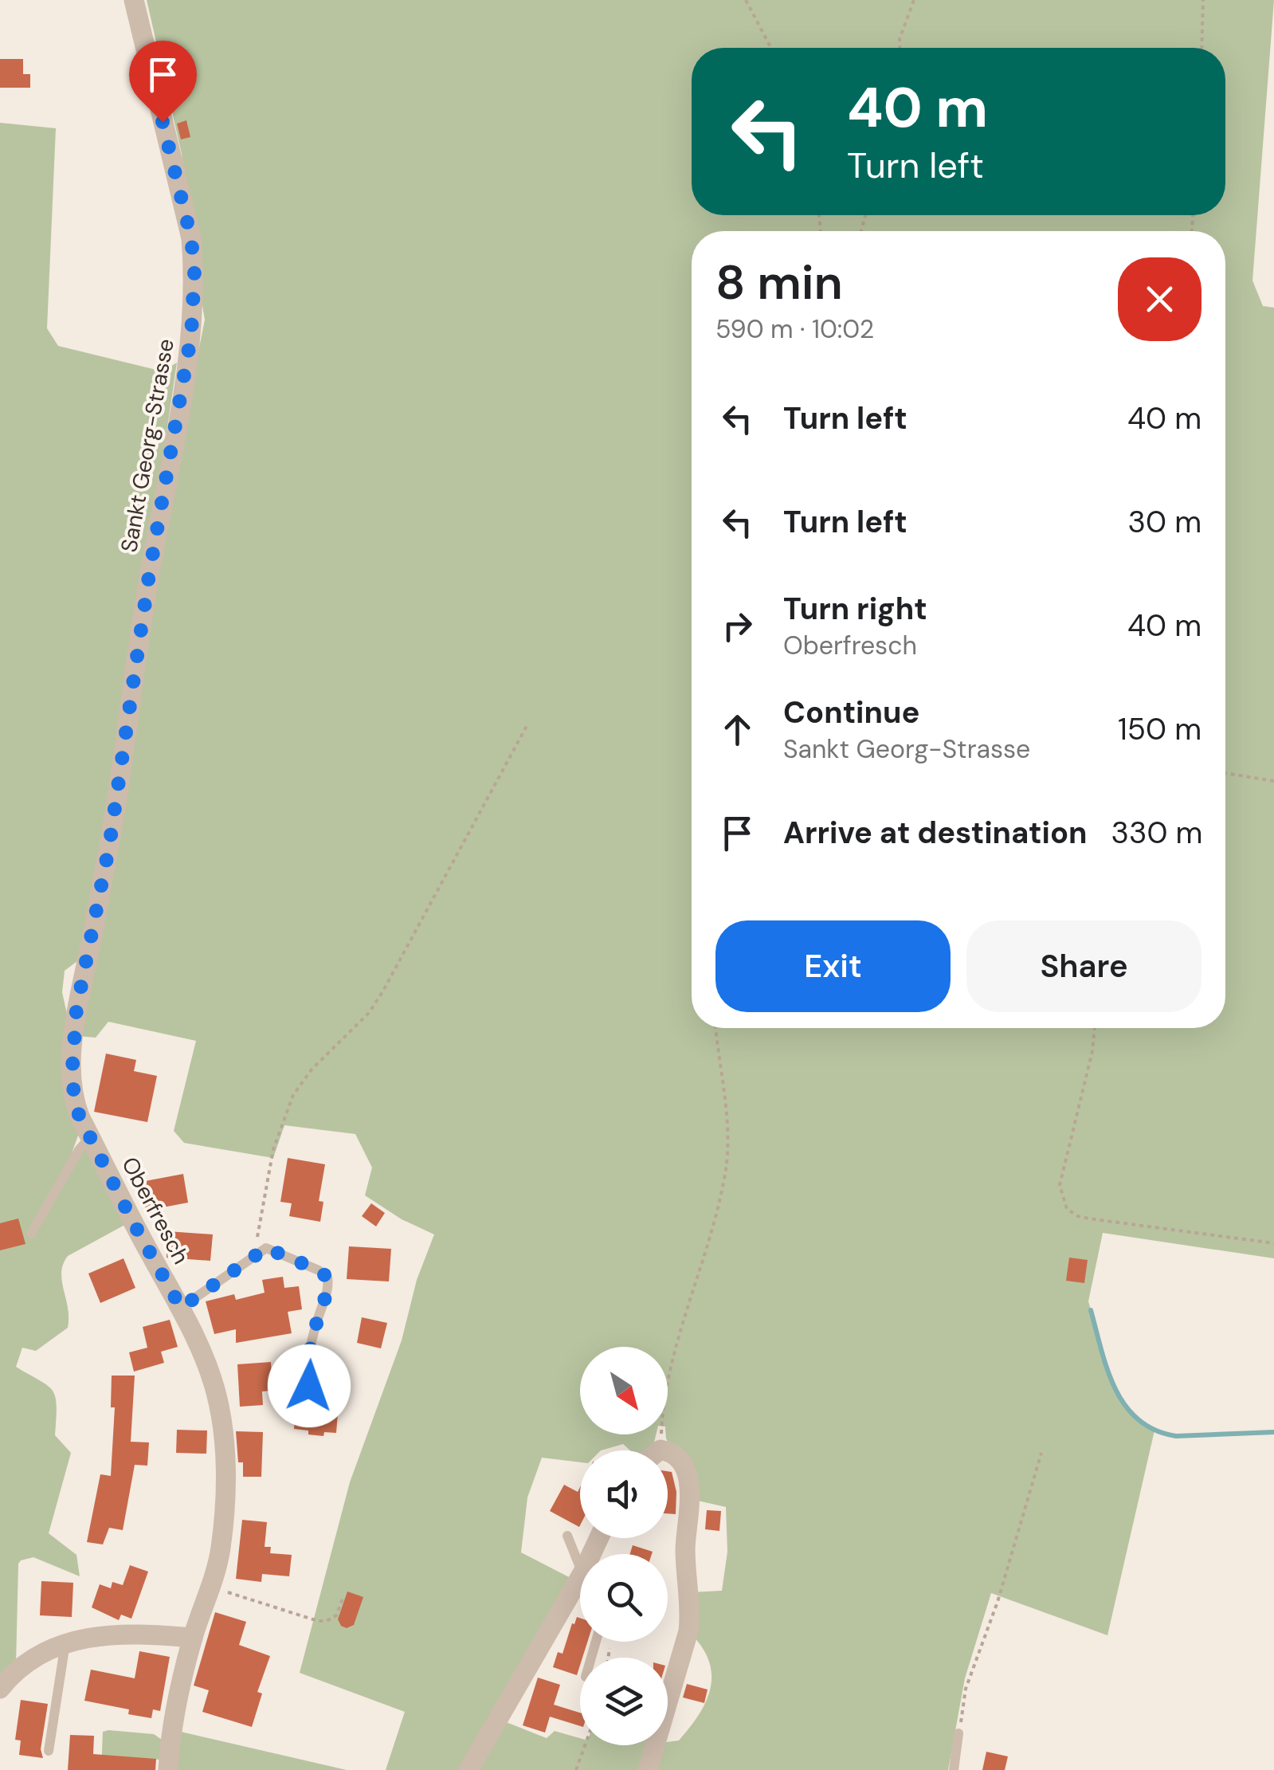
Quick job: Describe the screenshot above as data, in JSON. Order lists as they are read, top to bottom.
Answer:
{
  "streets": {
    "street": ["Sankt Georg-Strasse", "Oberfresch"]
  },
  "crossings": [
    ["Sankt Georg-Strasse", "Oberfresch"]
  ],
  "north": "bottom right",
  "page": {
    "turn": ["40 m", "Turn left"],
    "heading": ["8 min", "590 m · 10:02"],
    "list": [
      {
        "name": "Turn left",
        "value": "40 m"
      },
      {
        "name": "Turn left",
        "value": "30 m"
      },
      {
        "name": "Turn right",
        "note": "Oberfresch",
        "value": "40 m"
      },
      {
        "name": "Continue",
        "note": "Sankt Georg-Strasse",
        "value": "150 m"
      },
      {
        "name": "Arrive at destination",
        "value": "330 m"
      }
    ],
    "buttons": ["Exit", "Share"]
  }
}
